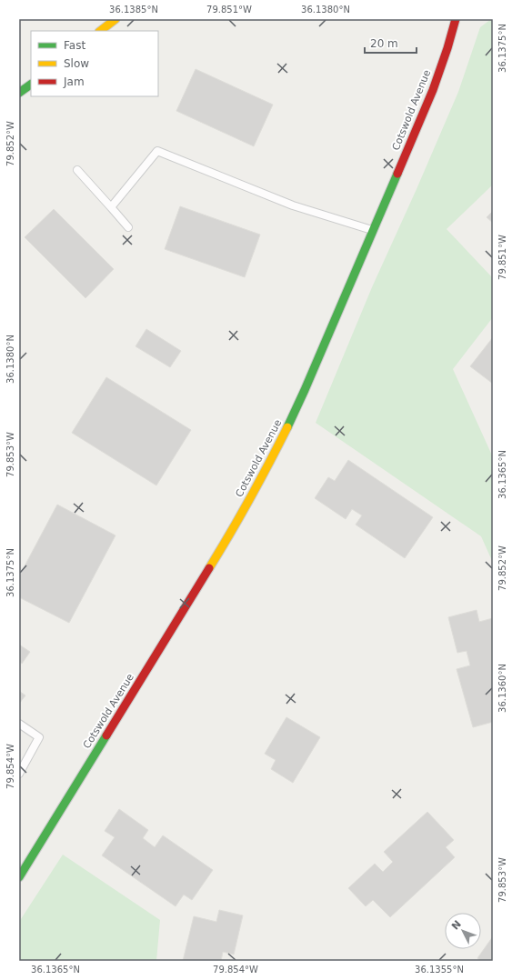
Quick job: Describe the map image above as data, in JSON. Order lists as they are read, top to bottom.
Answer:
{
  "streets": {
    "main road": ["Cotswold Avenue"]
  },
  "legend": ["Fast", "Slow", "Jam"],
  "scale_bar": "20 m",
  "north": "top left",
  "coordinates": [
    "36.1385°N",
    "79.851°W",
    "36.1380°N",
    "36.1375°N",
    "79.852°W",
    "79.853°W",
    "36.1365°N",
    "36.1360°N",
    "79.854°W",
    "36.1355°N"
  ]
}
